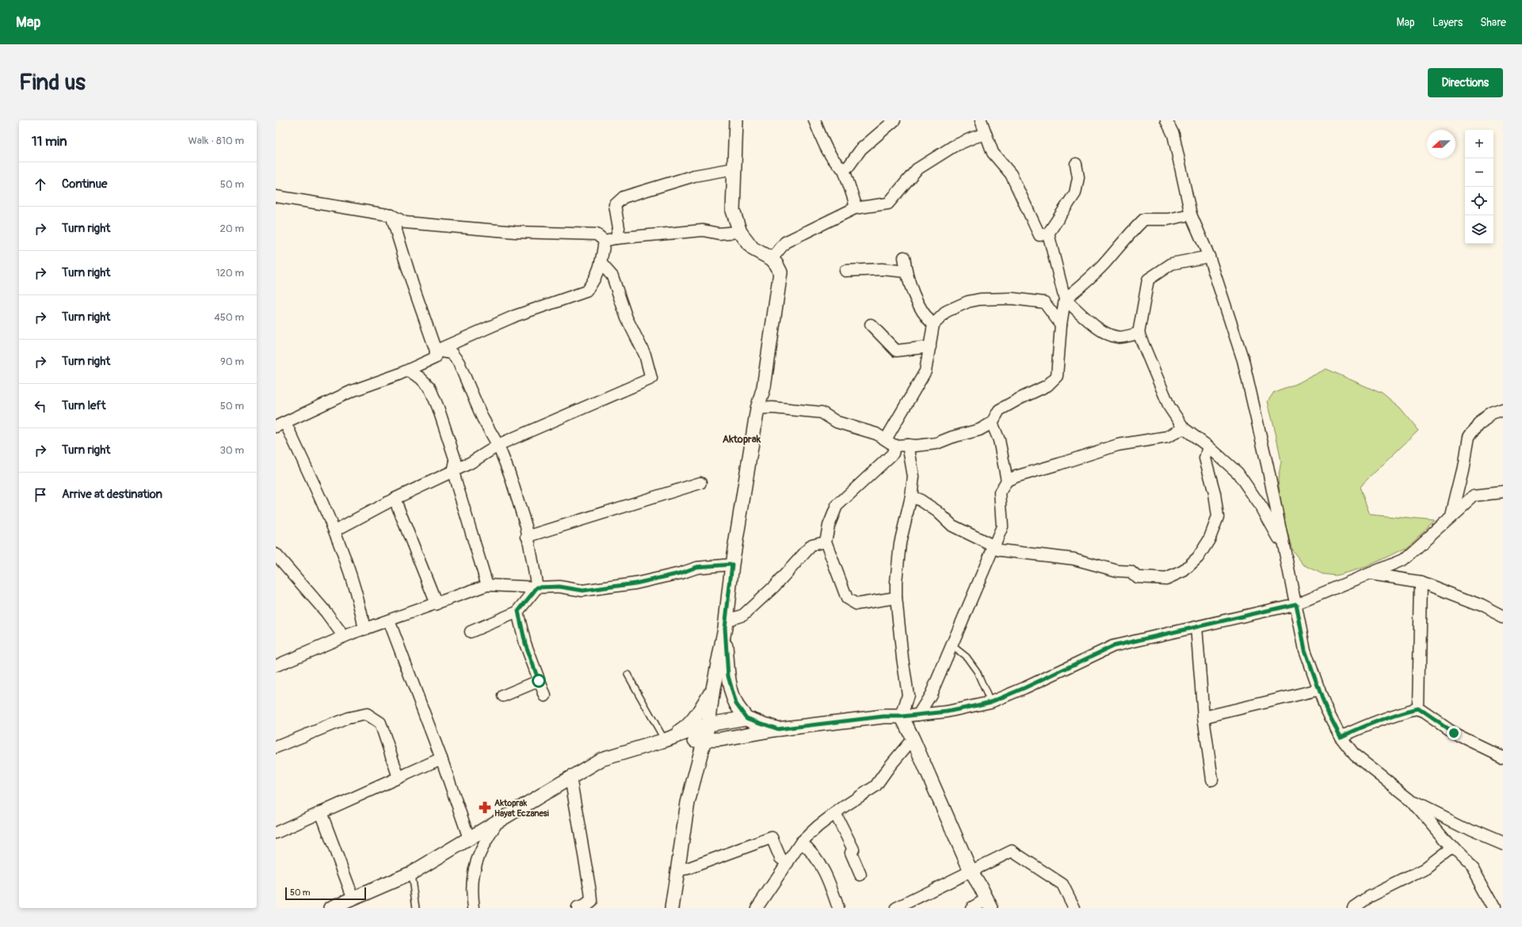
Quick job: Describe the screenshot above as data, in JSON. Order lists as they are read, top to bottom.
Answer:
{
  "districts": ["Aktoprak"],
  "places": {
    "pharmacy": ["Aktoprak Hayat Eczanesi"]
  },
  "scale_bar": "50 m",
  "north": "left",
  "page": {
    "header": "Map",
    "nav": ["Map", "Layers", "Share"],
    "buttons": "Directions",
    "title": "Find us",
    "heading": ["11 min", "Walk · 810 m"],
    "map_buttons": ["+", "−"],
    "list": [
      ["Continue", "50 m"],
      ["Turn right", "20 m"],
      ["Turn right", "120 m"],
      ["Turn right", "450 m"],
      ["Turn right", "90 m"],
      ["Turn left", "50 m"],
      ["Turn right", "30 m"],
      "Arrive at destination"
    ],
    "scale": "50 m"
  }
}
